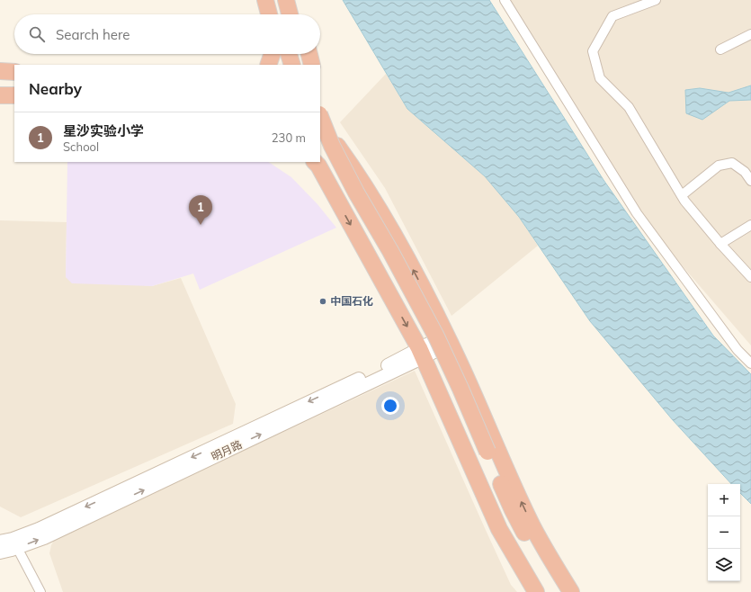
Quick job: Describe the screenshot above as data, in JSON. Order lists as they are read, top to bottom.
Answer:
{
  "streets": {
    "street": ["明月路"]
  },
  "places": ["中国石化"],
  "page": {
    "search": "Search here",
    "heading": "Nearby",
    "list": [
      {
        "mark": "1",
        "name": "星沙实验小学",
        "note": "School",
        "value": "230 m"
      }
    ],
    "pins": "1",
    "map_buttons": ["+", "−"]
  }
}
